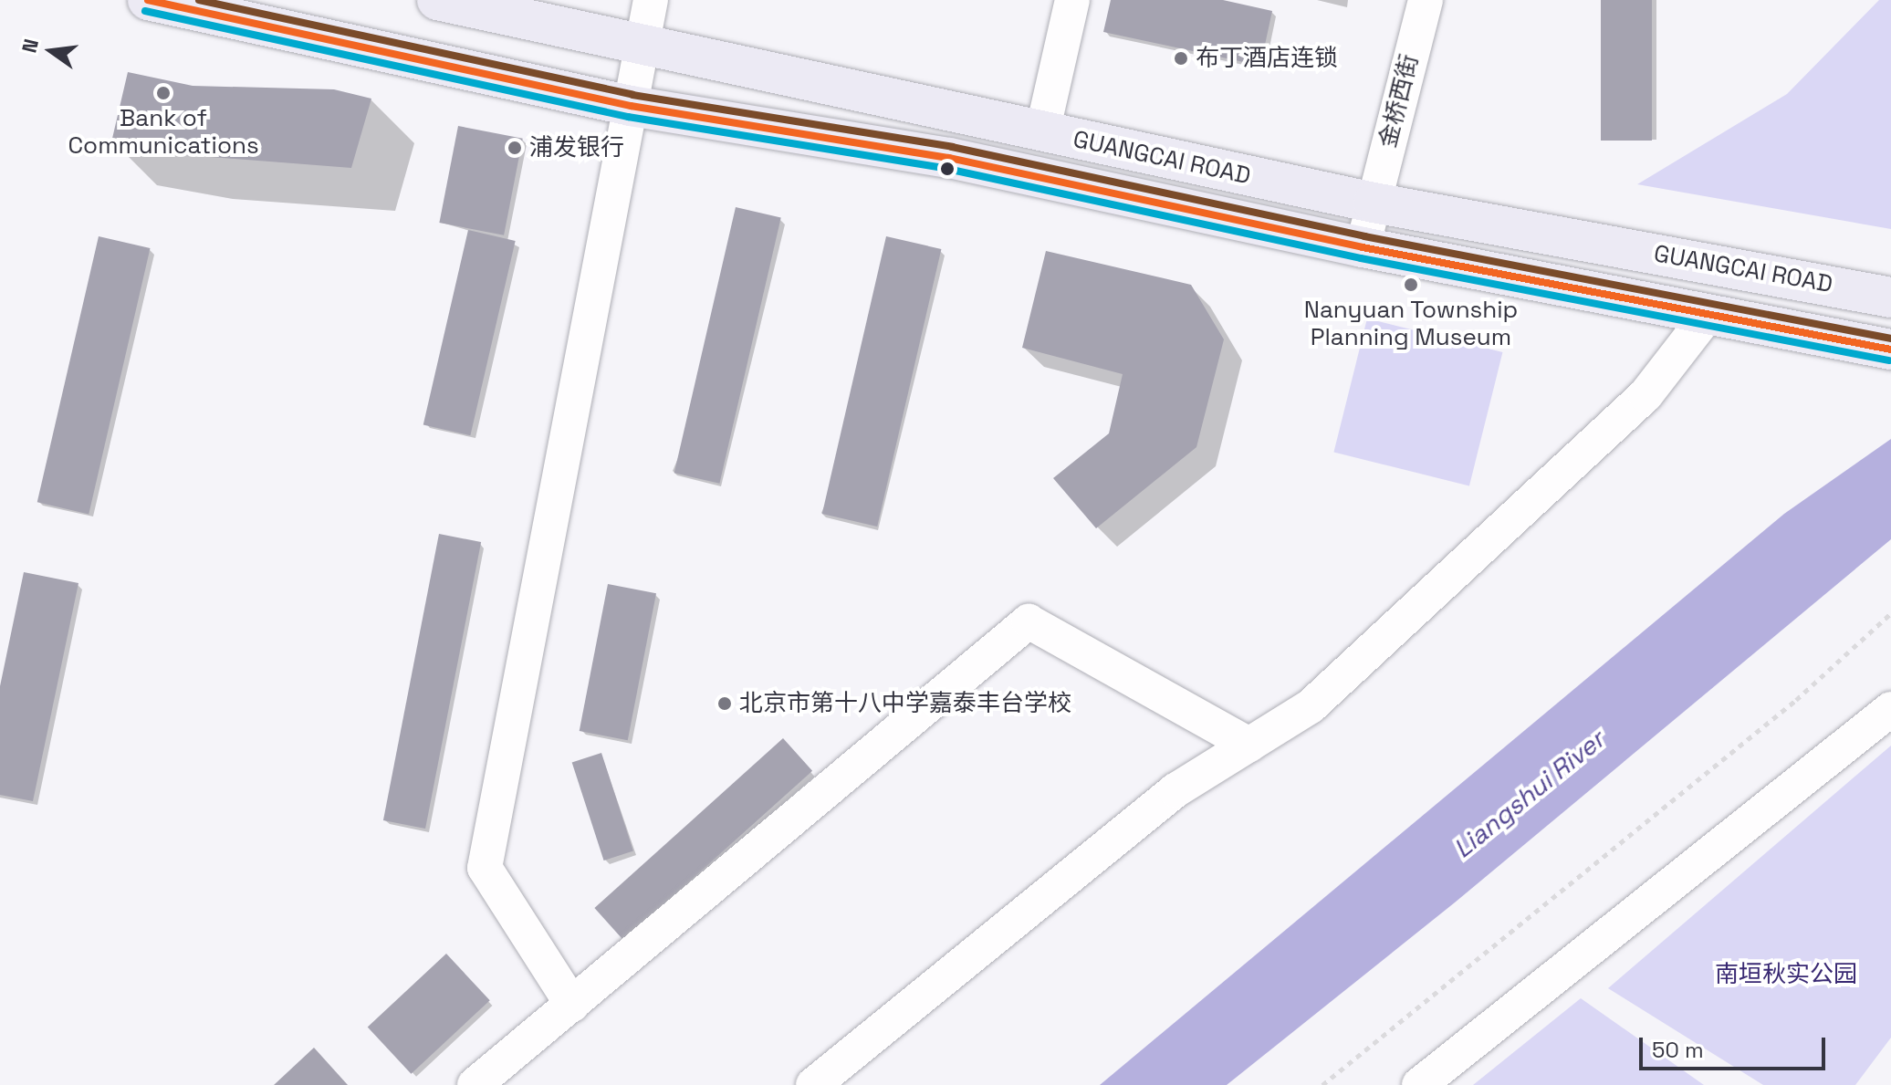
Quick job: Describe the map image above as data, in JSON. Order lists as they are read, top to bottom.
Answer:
{
  "streets": {
    "main road": ["GUANGCAI ROAD"],
    "street": ["金桥西街"]
  },
  "crossings": [
    ["金桥西街", "GUANGCAI ROAD"]
  ],
  "water": ["Liangshui River"],
  "parks": ["南垣秋实公园"],
  "places": [
    "布丁酒店连锁",
    "Bank of Communications",
    "浦发银行",
    "Nanyuan Township Planning Museum",
    "北京市第十八中学嘉泰丰台学校"
  ],
  "scale_bar": "50 m",
  "north": "left"
}
